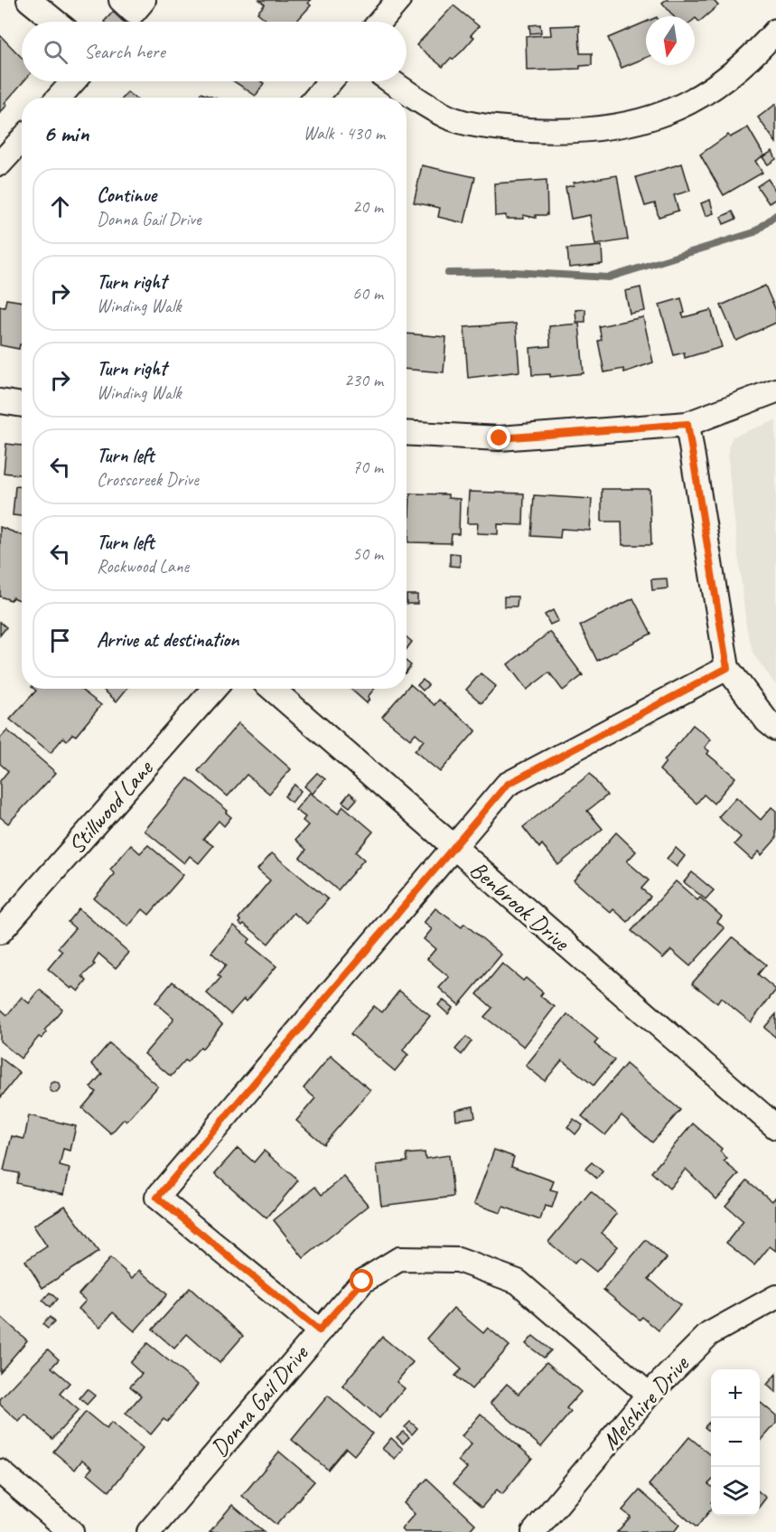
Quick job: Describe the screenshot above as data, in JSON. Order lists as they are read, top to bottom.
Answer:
{
  "streets": {
    "street": [
      "Stillwood Lane",
      "Benbrook Drive",
      "Donna Gail Drive",
      "Melshire Drive"
    ]
  },
  "crossings": [
    ["Donna Gail Drive", "Melshire Drive"]
  ],
  "north": "bottom",
  "page": {
    "search": "Search here",
    "heading": ["6 min", "Walk · 430 m"],
    "list": [
      ["Continue", "Donna Gail Drive", "20 m"],
      ["Turn right", "Winding Walk", "60 m"],
      ["Turn right", "Winding Walk", "230 m"],
      ["Turn left", "Crosscreek Drive", "70 m"],
      ["Turn left", "Rockwood Lane", "50 m"],
      "Arrive at destination"
    ],
    "map_buttons": ["+", "−"]
  }
}
